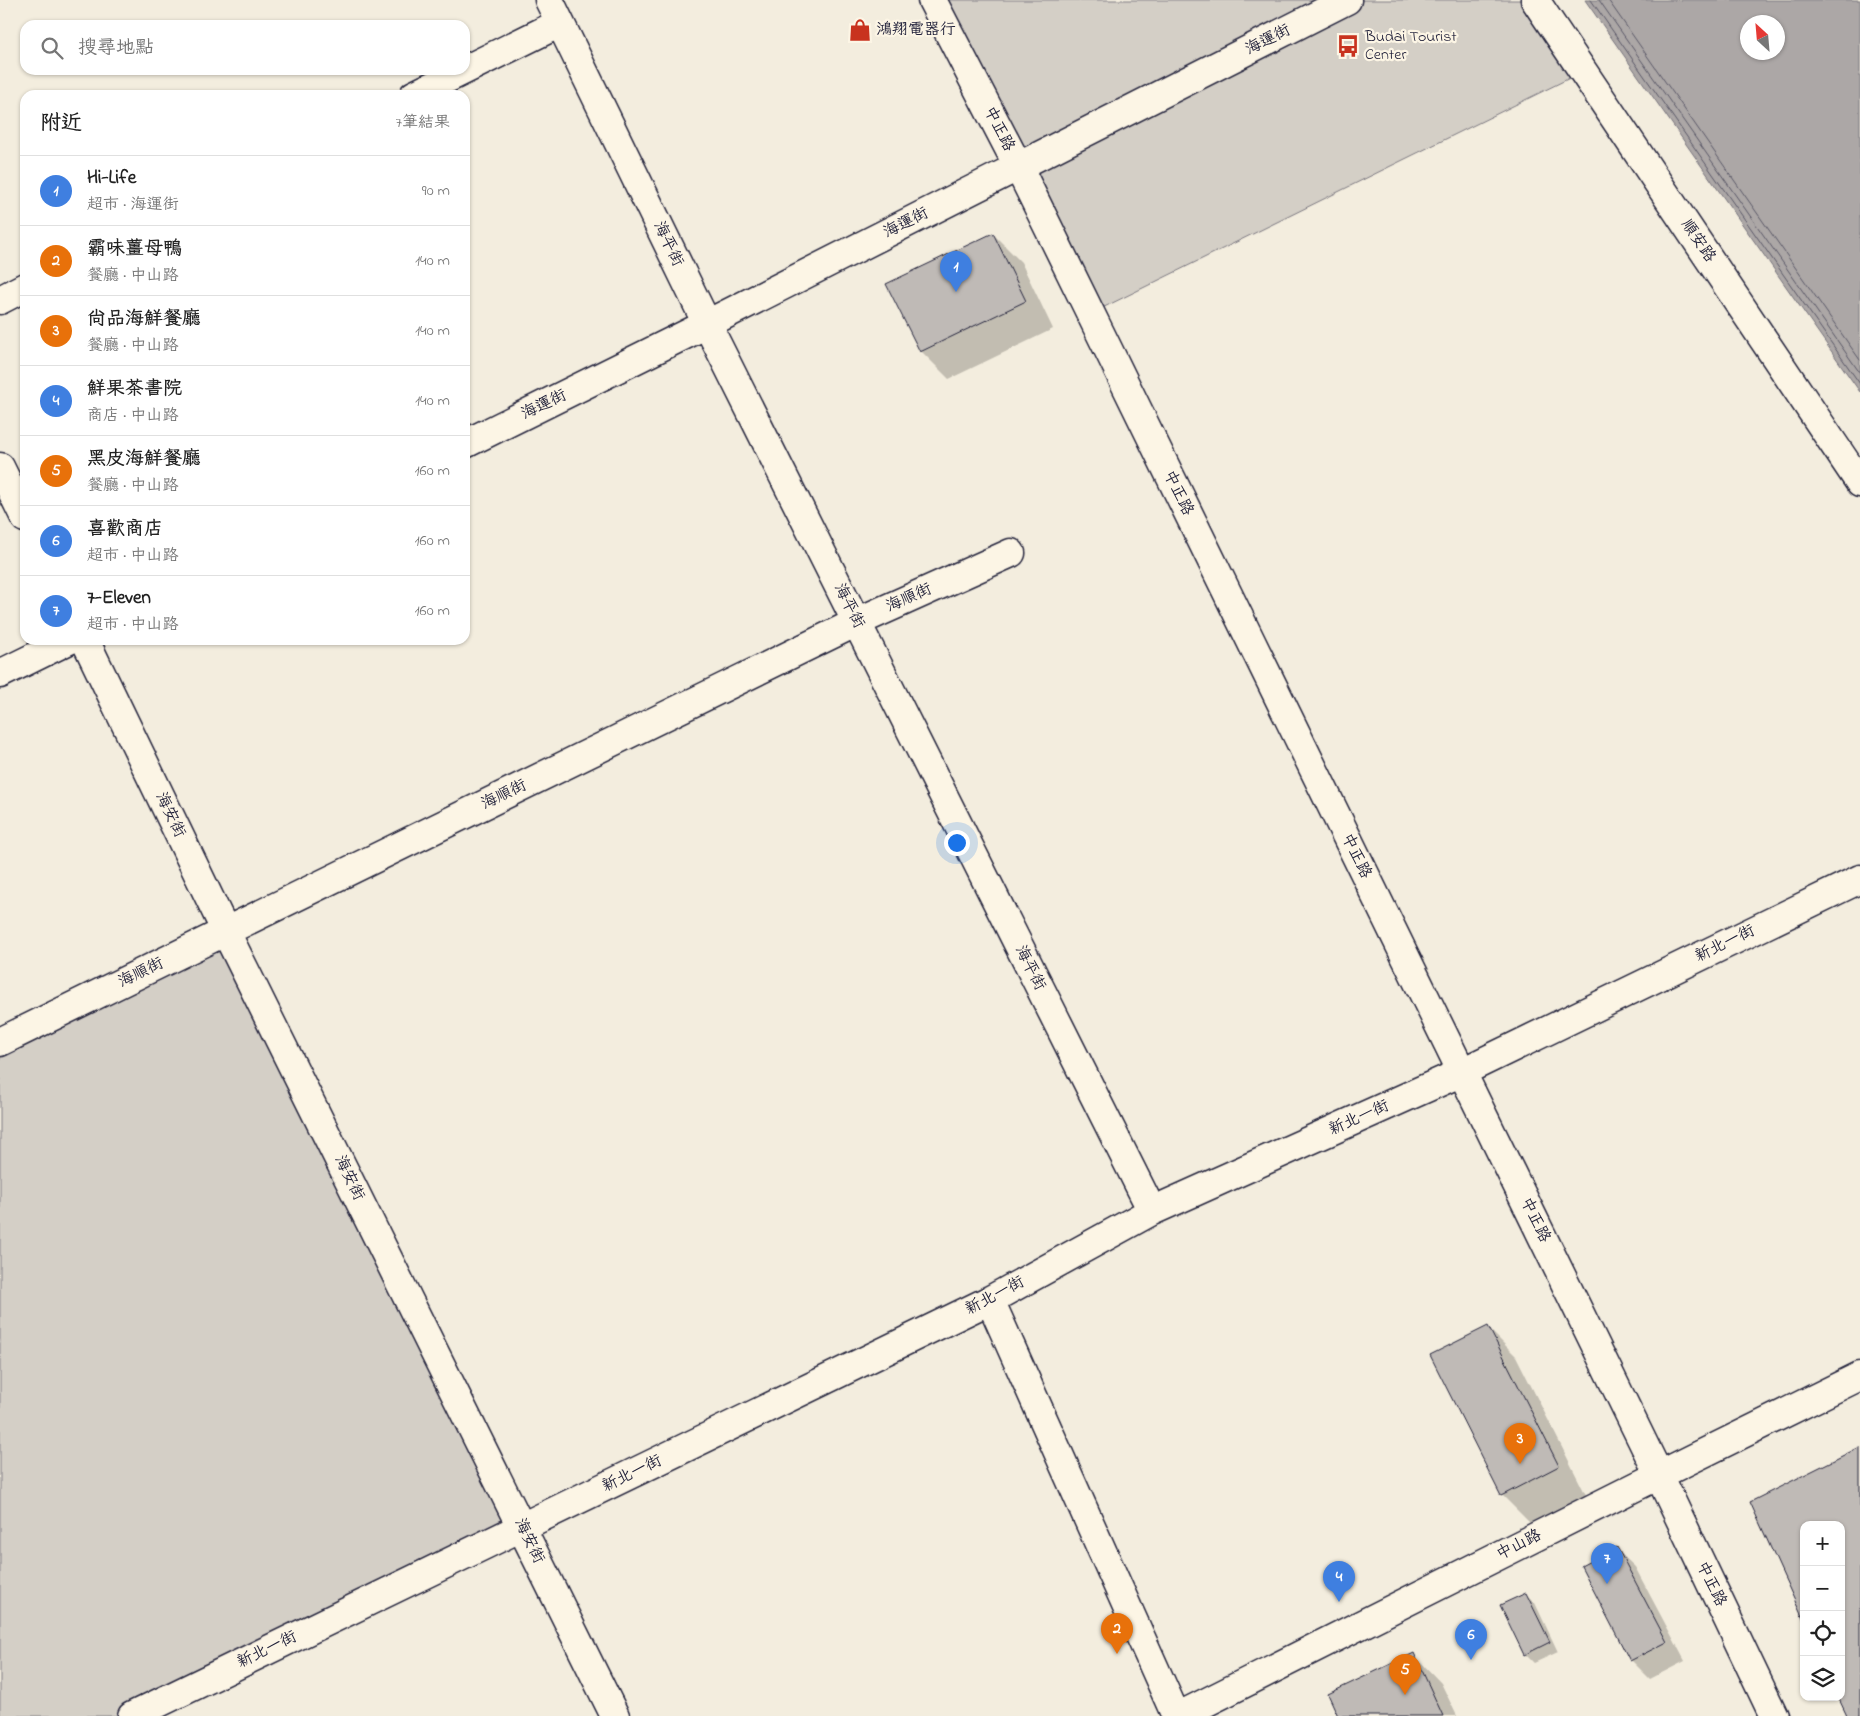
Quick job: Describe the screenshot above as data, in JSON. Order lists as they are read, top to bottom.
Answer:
{
  "streets": {
    "street": [
      "海運街",
      "中正路",
      "順安路",
      "海平街",
      "海順街",
      "海安街",
      "新北一街",
      "中山路"
    ]
  },
  "crossings": [
    ["海運街", "中正路"],
    ["海運街", "海平街"],
    ["中正路", "新北一街"],
    ["中正路", "中山路"],
    ["海平街", "海順街"],
    ["海平街", "新北一街"],
    ["海順街", "海安街"],
    ["海安街", "新北一街"]
  ],
  "places": {
    "shop": ["鴻翔電器行"],
    "bus stop": ["Budai Tourist Center"]
  },
  "north": "top left",
  "page": {
    "search": "搜尋地點",
    "heading": ["附近", "7筆結果"],
    "list": [
      {
        "mark": "1",
        "name": "Hi-Life",
        "note": "超市 · 海運街",
        "value": "90 m"
      },
      {
        "mark": "2",
        "name": "霸味薑母鴨",
        "note": "餐廳 · 中山路",
        "value": "140 m"
      },
      {
        "mark": "3",
        "name": "尚品海鮮餐廳",
        "note": "餐廳 · 中山路",
        "value": "140 m"
      },
      {
        "mark": "4",
        "name": "鮮果茶書院",
        "note": "商店 · 中山路",
        "value": "140 m"
      },
      {
        "mark": "5",
        "name": "黑皮海鮮餐廳",
        "note": "餐廳 · 中山路",
        "value": "160 m"
      },
      {
        "mark": "6",
        "name": "喜歡商店",
        "note": "超市 · 中山路",
        "value": "160 m"
      },
      {
        "mark": "7",
        "name": "7-Eleven",
        "note": "超市 · 中山路",
        "value": "160 m"
      }
    ],
    "pins": [
      "1",
      "3",
      "7",
      "4",
      "2",
      "6",
      "5"
    ],
    "map_buttons": ["+", "−"]
  }
}
